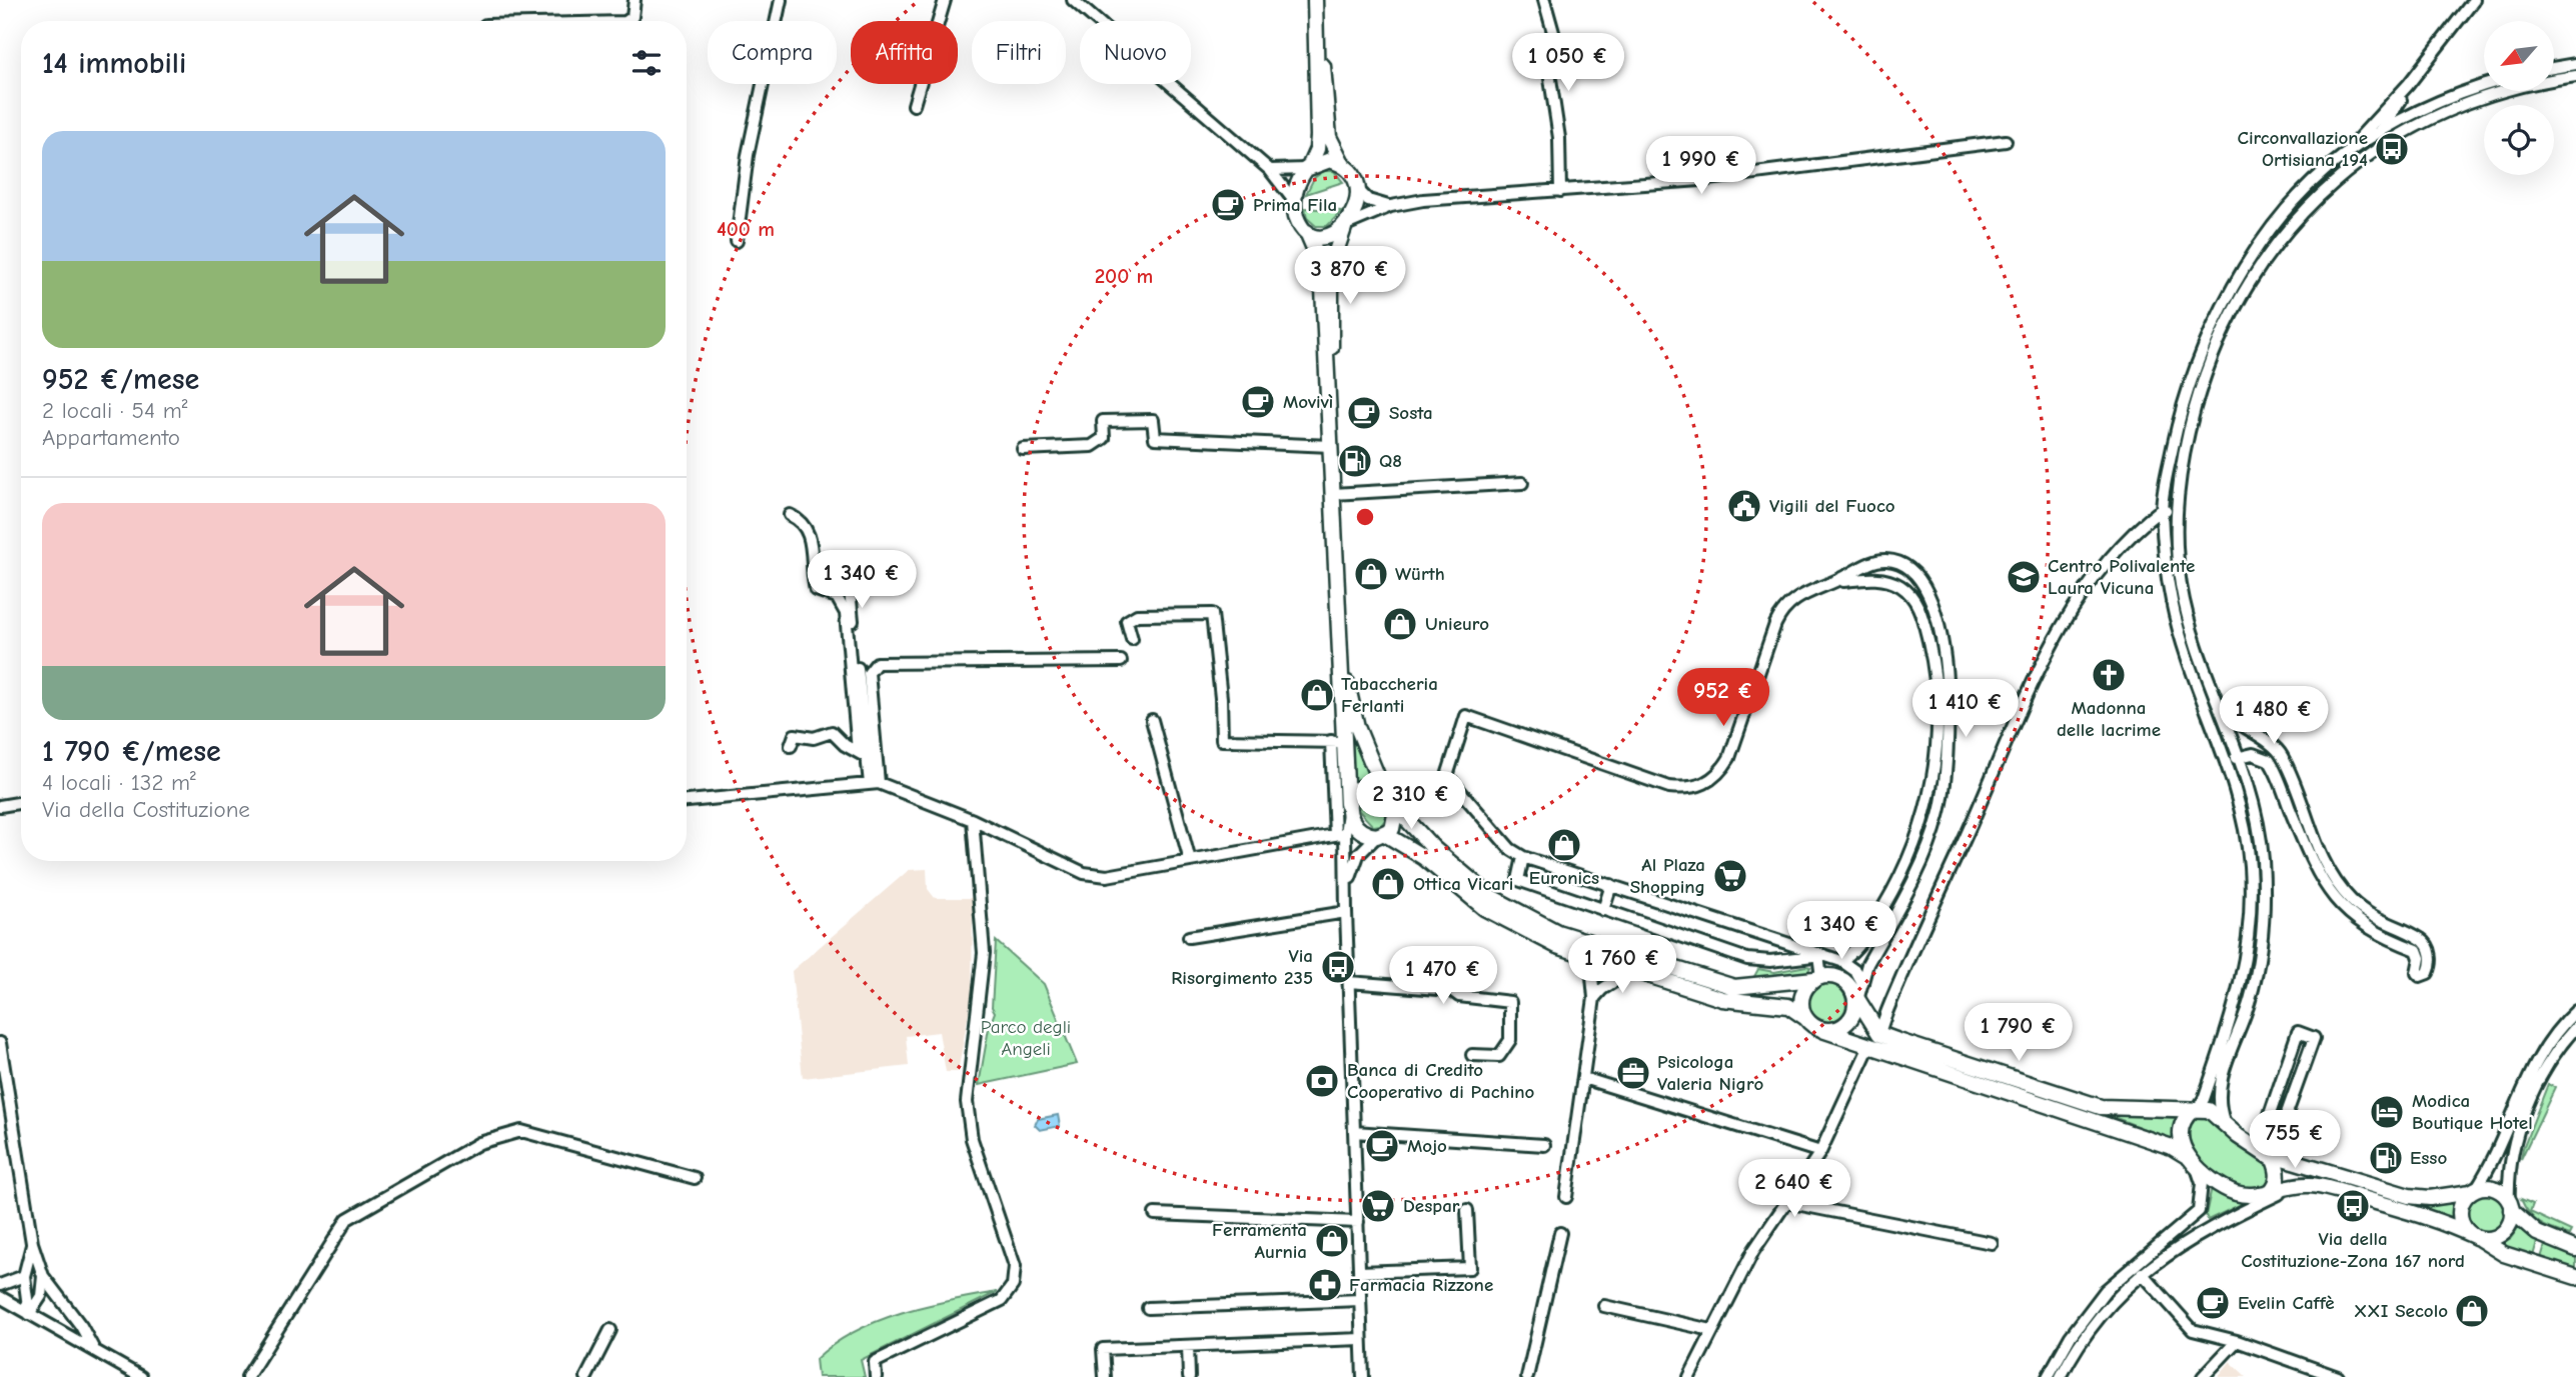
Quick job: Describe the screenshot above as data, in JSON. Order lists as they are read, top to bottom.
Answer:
{
  "parks": ["Parco degli Angeli"],
  "places": {
    "bus stop": ["Circonvallazione Ortisiana 194", "Via Risorgimento 235", "Via della Costituzione-Zona 167 nord"],
    "cafe": [
      "Prima Fila",
      "Movivì",
      "Sosta",
      "Mojo",
      "Evelin Caffè"
    ],
    "fuel station": ["Q8", "Esso"],
    "public building": ["Vigili del Fuoco"],
    "shop": [
      "Würth",
      "Unieuro",
      "Tabaccheria Ferlanti",
      "Euronics",
      "Ottica Vicari",
      "Ferramenta Aurnia",
      "XXI Secolo"
    ],
    "school or university": ["Centro Polivalente Laura Vicuna"],
    "church": ["Madonna delle lacrime"],
    "supermarket": ["Al Plaza Shopping", "Despar"],
    "office": ["Psicologa Valeria Nigro"],
    "bank": ["Banca di Credito Cooperativo di Pachino"],
    "hotel": ["Modica Boutique Hotel"],
    "pharmacy": ["Farmacia Rizzone"]
  },
  "north": "bottom left",
  "page": {
    "chip": [
      "Compra",
      "Affitta",
      "Filtri",
      "Nuovo"
    ],
    "heading": "14 immobili",
    "price": [
      "1 050 €",
      "1 990 €",
      "3 870 €",
      "1 340 €",
      "952 €",
      "1 410 €",
      "1 480 €",
      "2 310 €",
      "1 340 €",
      "1 760 €",
      "1 470 €",
      "1 790 €",
      "755 €",
      "2 640 €"
    ],
    "list": [
      {
        "name": "952 €/mese",
        "note": "2 locali · 54 m² · Appartamento"
      },
      {
        "name": "1 790 €/mese",
        "note": "4 locali · 132 m² · Via della Costituzione"
      }
    ]
  },
  "rings": ["400 m", "200 m"]
}
